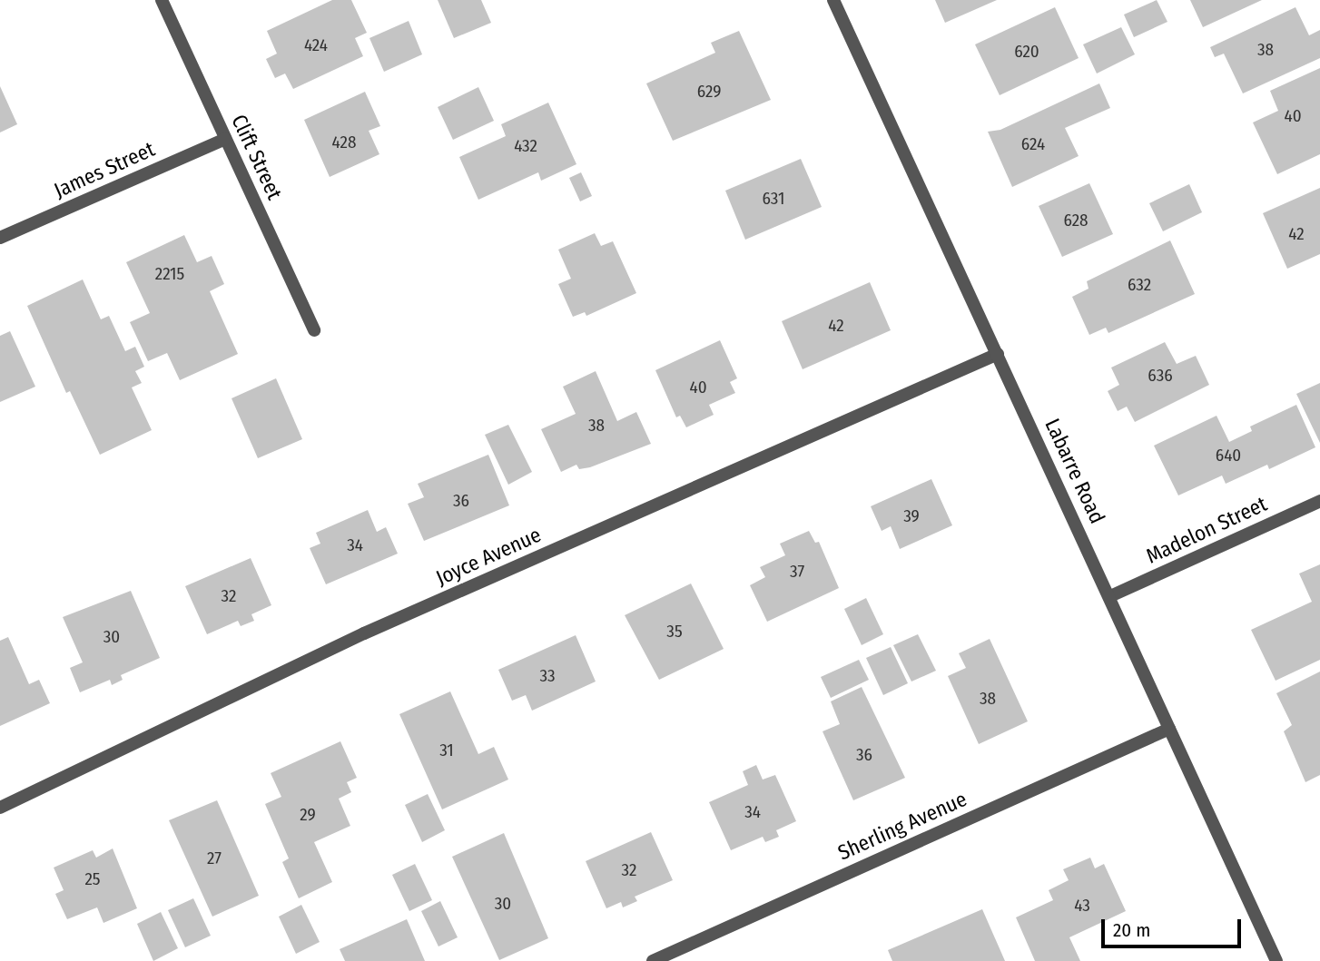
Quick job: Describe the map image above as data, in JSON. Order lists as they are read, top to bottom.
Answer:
{
  "streets": {
    "street": [
      "Clift Street",
      "James Street",
      "Labarre Road",
      "Madelon Street",
      "Joyce Avenue",
      "Sherling Avenue"
    ]
  },
  "crossings": [
    ["Clift Street", "James Street"],
    ["Labarre Road", "Madelon Street"],
    ["Labarre Road", "Joyce Avenue"],
    ["Labarre Road", "Sherling Avenue"]
  ],
  "house_numbers": [
    "424",
    "38",
    "620",
    "629",
    "40",
    "428",
    "624",
    "432",
    "631",
    "628",
    "42",
    "2215",
    "632",
    "42",
    "636",
    "40",
    "38",
    "640",
    "36",
    "39",
    "34",
    "37",
    "32",
    "35",
    "30",
    "33",
    "38",
    "31",
    "36",
    "34",
    "29",
    "27",
    "32",
    "25",
    "30",
    "43"
  ],
  "scale_bar": "20 m"
}
